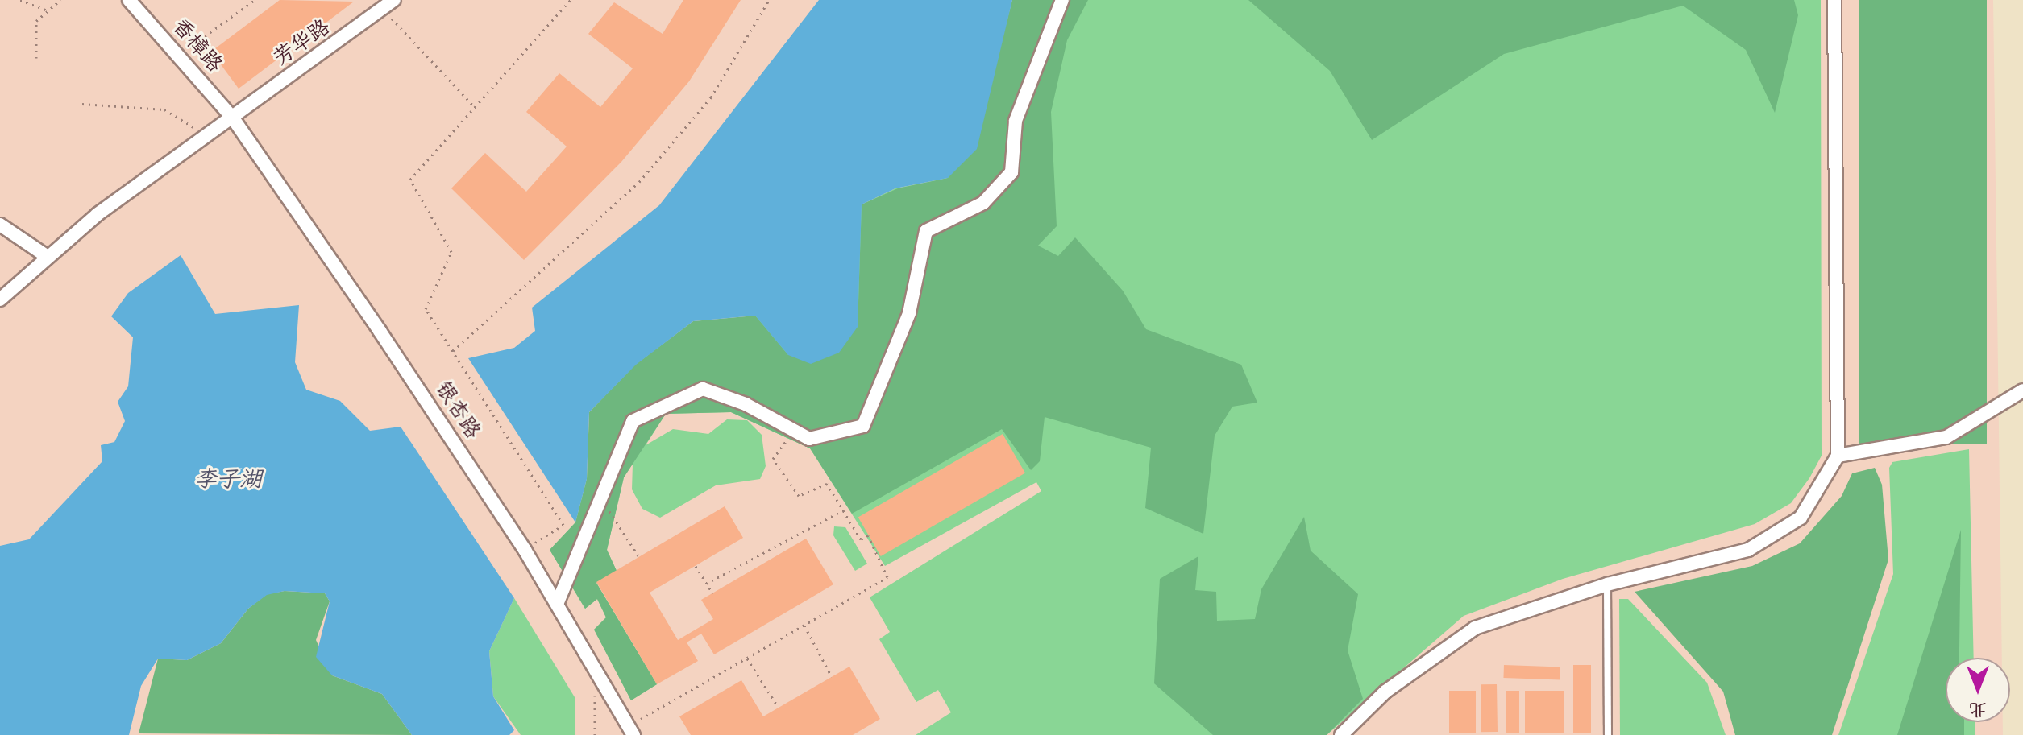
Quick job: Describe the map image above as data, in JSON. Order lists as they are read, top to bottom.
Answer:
{
  "streets": {
    "street": ["芳华路", "香樟路", "银杏路"]
  },
  "crossings": [
    ["芳华路", "香樟路"],
    ["芳华路", "银杏路"],
    ["香樟路", "银杏路"]
  ],
  "water": ["李子湖"],
  "north": "bottom"
}
